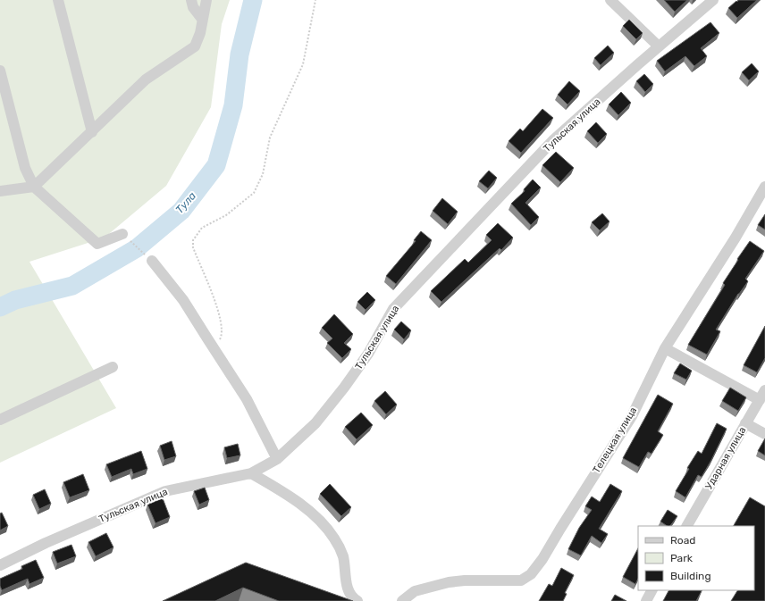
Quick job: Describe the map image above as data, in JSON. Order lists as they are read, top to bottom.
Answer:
{
  "streets": {
    "street": ["Тульская улица", "Телецкая улица", "Ударная улица"]
  },
  "water": ["Тула"],
  "legend": ["Road", "Park", "Building"]
}
